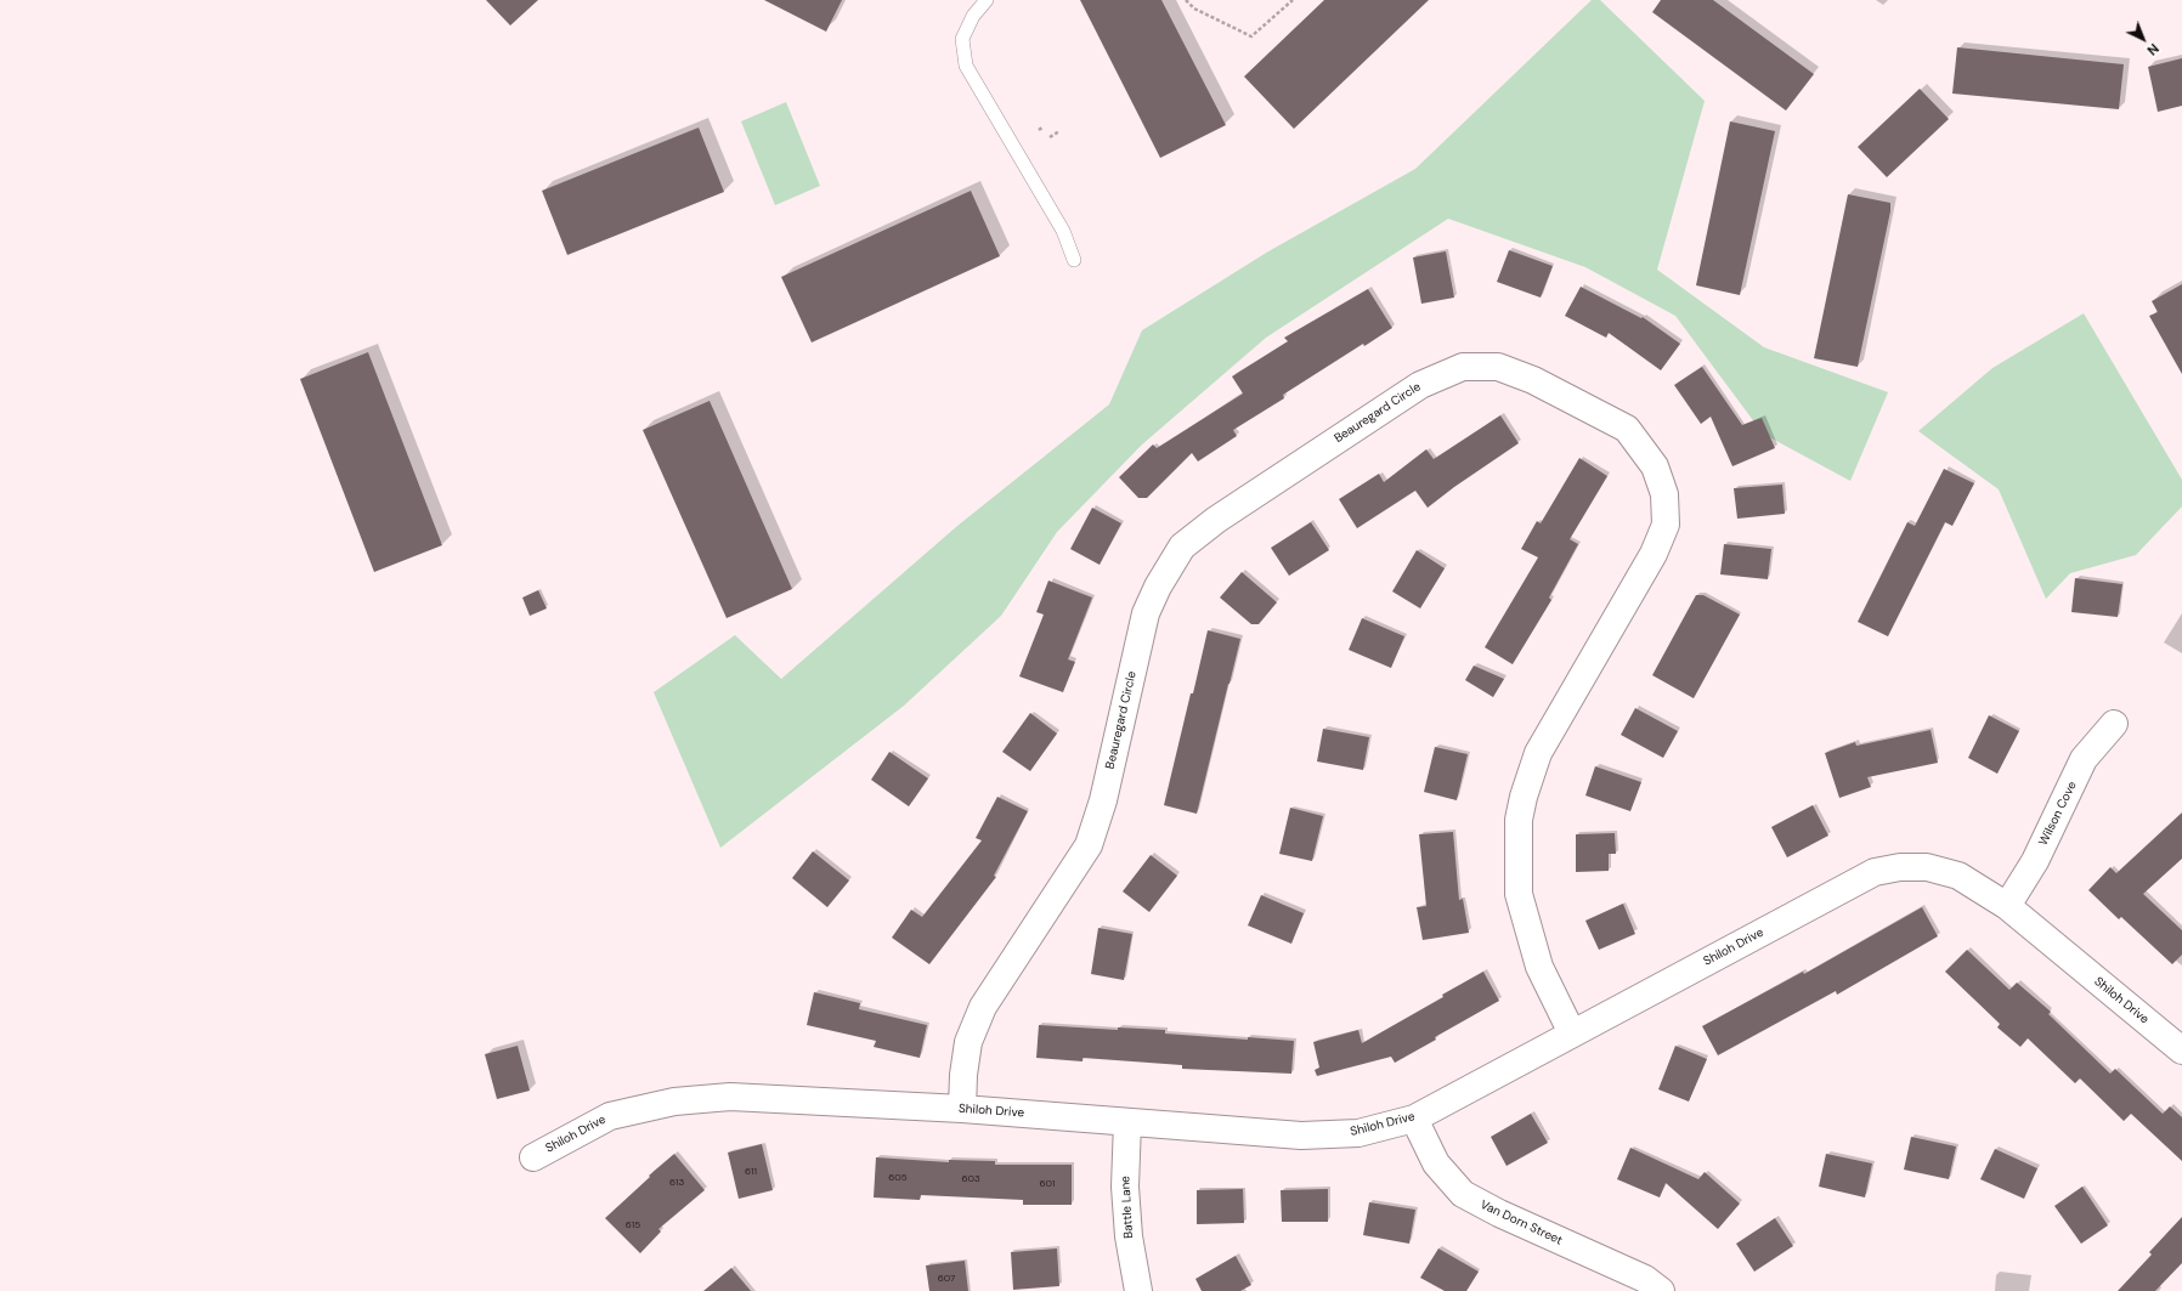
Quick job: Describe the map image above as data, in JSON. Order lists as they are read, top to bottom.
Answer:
{
  "streets": {
    "street": [
      "Beauregard Circle",
      "Wilson Cove",
      "Shiloh Drive",
      "Battle Lane",
      "Van Dorn Street"
    ]
  },
  "crossings": [
    ["Beauregard Circle", "Shiloh Drive"],
    ["Wilson Cove", "Shiloh Drive"],
    ["Shiloh Drive", "Battle Lane"],
    ["Shiloh Drive", "Van Dorn Street"]
  ],
  "house_numbers": [
    "611",
    "605",
    "603",
    "613",
    "601",
    "615",
    "607"
  ],
  "north": "bottom right"
}
